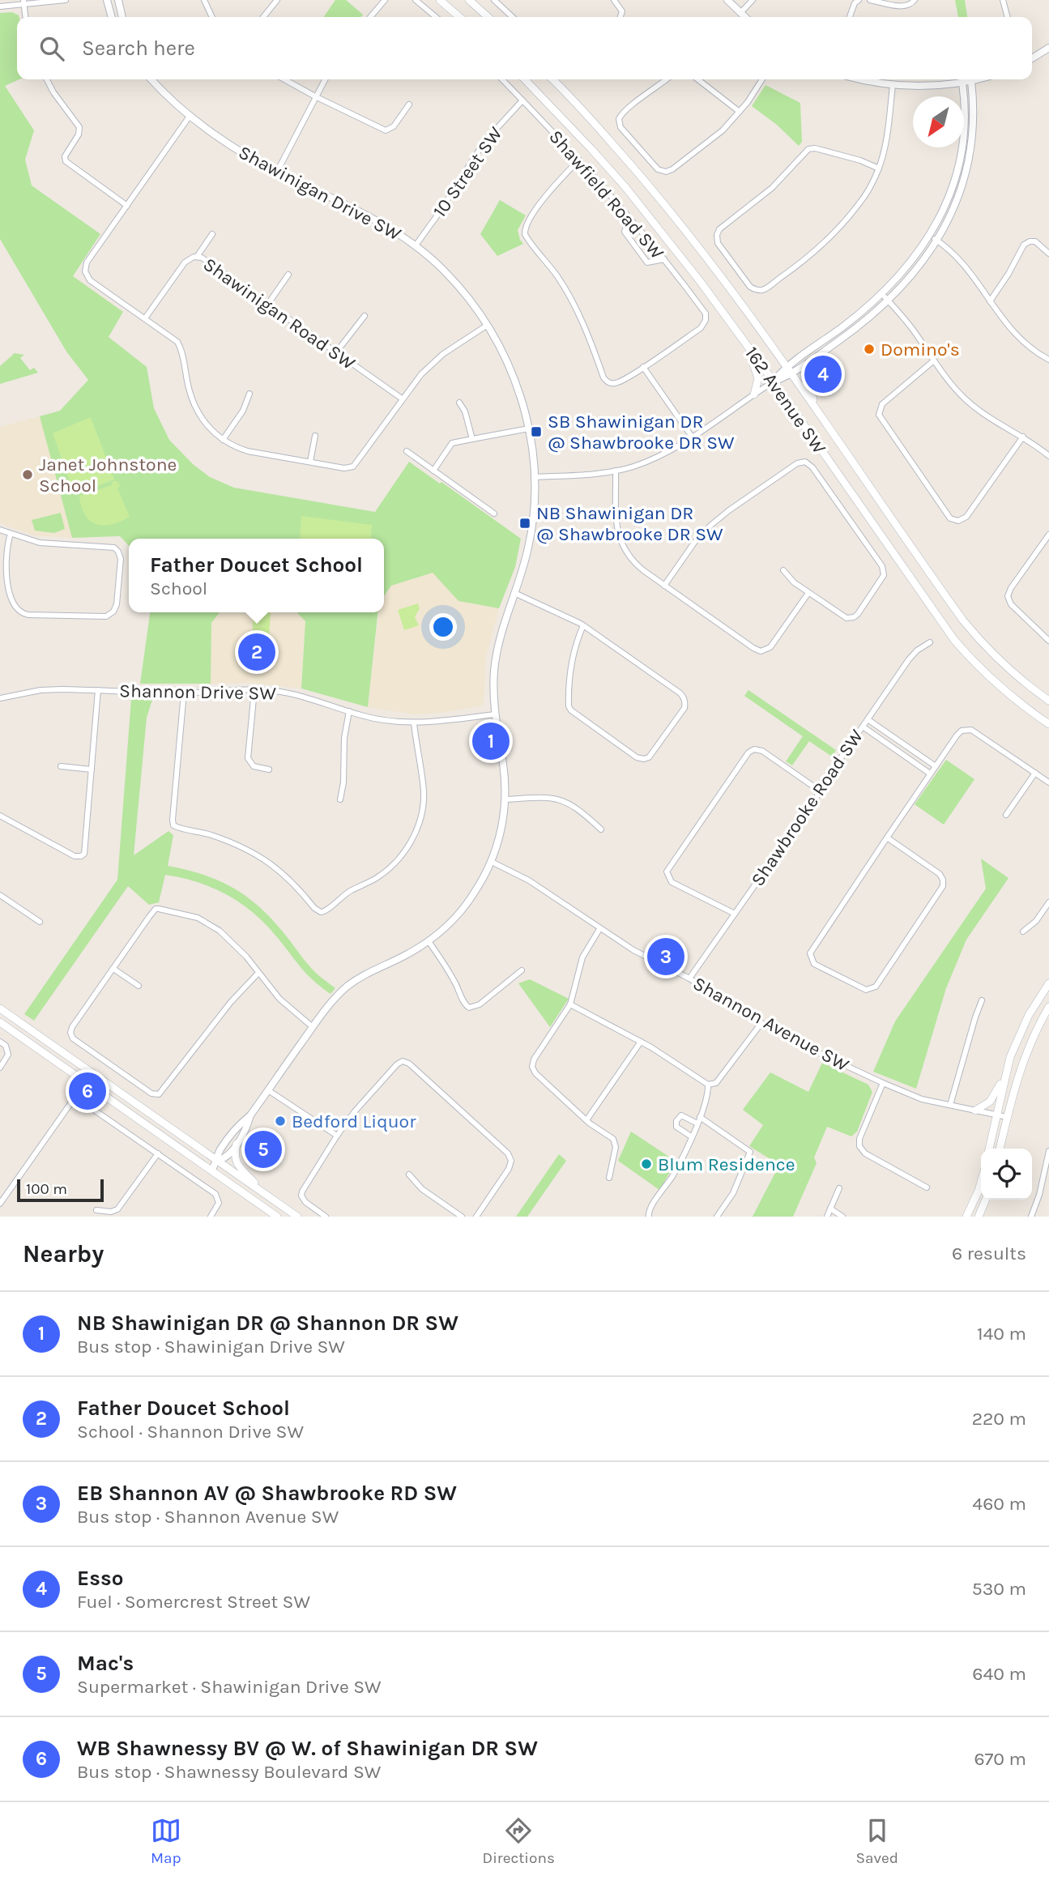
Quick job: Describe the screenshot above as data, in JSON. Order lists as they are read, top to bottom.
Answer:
{
  "streets": {
    "main road": ["162 Avenue SW"],
    "street": [
      "10 Street SW",
      "Shawinigan Drive SW",
      "Shawfield Road SW",
      "Shawinigan Road SW",
      "Shannon Drive SW",
      "Shawbrooke Road SW",
      "Shannon Avenue SW"
    ]
  },
  "crossings": [
    ["10 Street SW", "Shawinigan Drive SW"],
    ["10 Street SW", "Shawfield Road SW"],
    ["Shawinigan Drive SW", "Shannon Drive SW"],
    ["Shawinigan Drive SW", "Shannon Avenue SW"],
    ["Shawbrooke Road SW", "Shannon Avenue SW"]
  ],
  "places": {
    "other": [
      "Domino's",
      "Janet Johnstone School",
      "Bedford Liquor",
      "Blum Residence"
    ],
    "transit": ["SB Shawinigan DR @ Shawbrooke DR SW", "NB Shawinigan DR @ Shawbrooke DR SW"]
  },
  "scale_bar": "100 m",
  "north": "bottom left",
  "page": {
    "search": "Search here",
    "pins": [
      "4",
      "2",
      "1",
      "3",
      "6",
      "5"
    ],
    "popup": ["Father Doucet School", "School"],
    "scale": "100 m",
    "heading": ["Nearby", "6 results"],
    "list": [
      {
        "mark": "1",
        "name": "NB Shawinigan DR @ Shannon DR SW",
        "note": "Bus stop · Shawinigan Drive SW",
        "value": "140 m"
      },
      {
        "mark": "2",
        "name": "Father Doucet School",
        "note": "School · Shannon Drive SW",
        "value": "220 m"
      },
      {
        "mark": "3",
        "name": "EB Shannon AV @ Shawbrooke RD SW",
        "note": "Bus stop · Shannon Avenue SW",
        "value": "460 m"
      },
      {
        "mark": "4",
        "name": "Esso",
        "note": "Fuel · Somercrest Street SW",
        "value": "530 m"
      },
      {
        "mark": "5",
        "name": "Mac's",
        "note": "Supermarket · Shawinigan Drive SW",
        "value": "640 m"
      },
      {
        "mark": "6",
        "name": "WB Shawnessy BV @ W. of Shawinigan DR SW",
        "note": "Bus stop · Shawnessy Boulevard SW",
        "value": "670 m"
      }
    ],
    "nav": ["Map", "Directions", "Saved"]
  }
}
